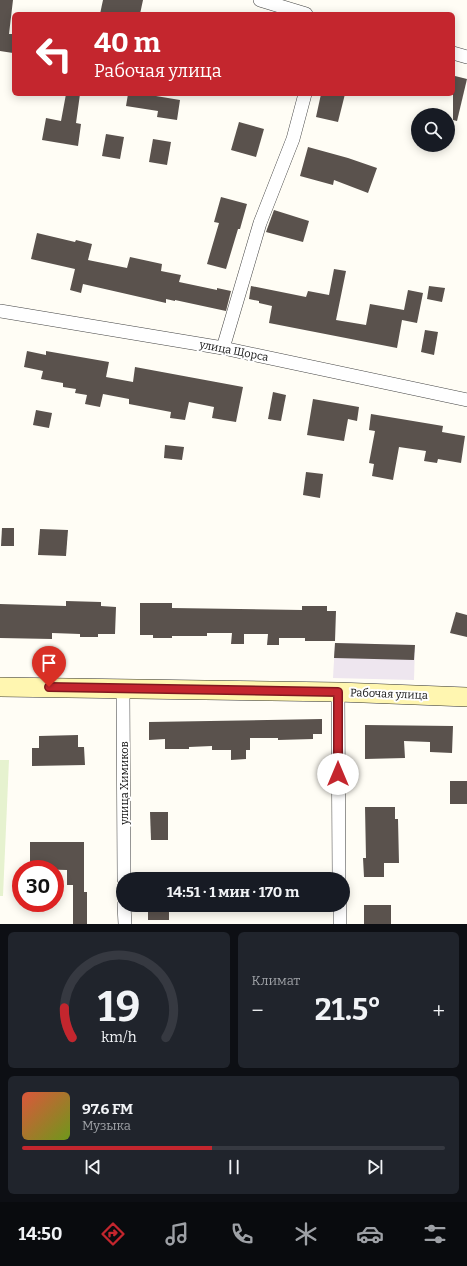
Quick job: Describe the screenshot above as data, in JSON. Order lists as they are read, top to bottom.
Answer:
{
  "streets": {
    "main road": ["Рабочая улица"],
    "street": ["улица Щорса", "улица Химиков"]
  },
  "crossings": [
    ["Рабочая улица", "улица Химиков"]
  ],
  "page": {
    "turn": ["40 m", "Рабочая улица"],
    "limit": "30",
    "trip": "14:51 · 1 мин · 170 m",
    "tile": "Климат",
    "heat": ["−", "21.5°", "+"],
    "song": ["97.6 FM", "Музыка"],
    "tabs": "14:50",
    "gauge": ["19", "km/h"]
  }
}
